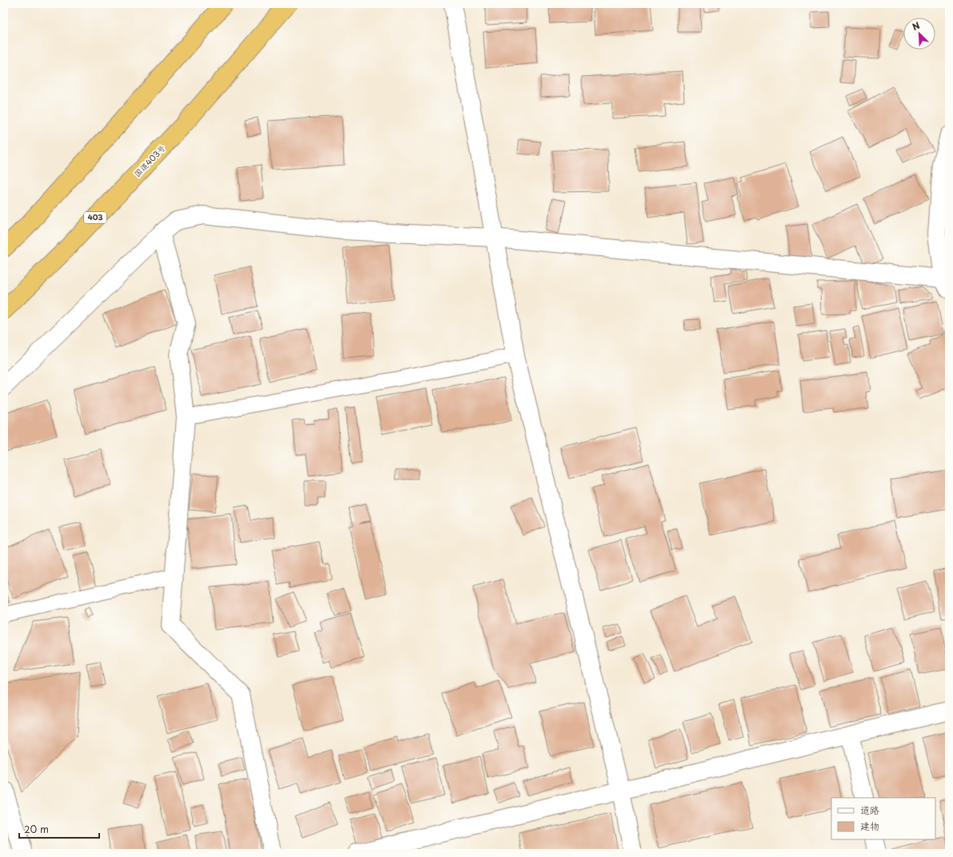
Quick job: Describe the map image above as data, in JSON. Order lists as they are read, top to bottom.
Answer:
{
  "streets": {
    "highway": ["国道403号", "403"]
  },
  "legend": ["道路", "建物"],
  "scale_bar": "20 m",
  "north": "top left"
}
